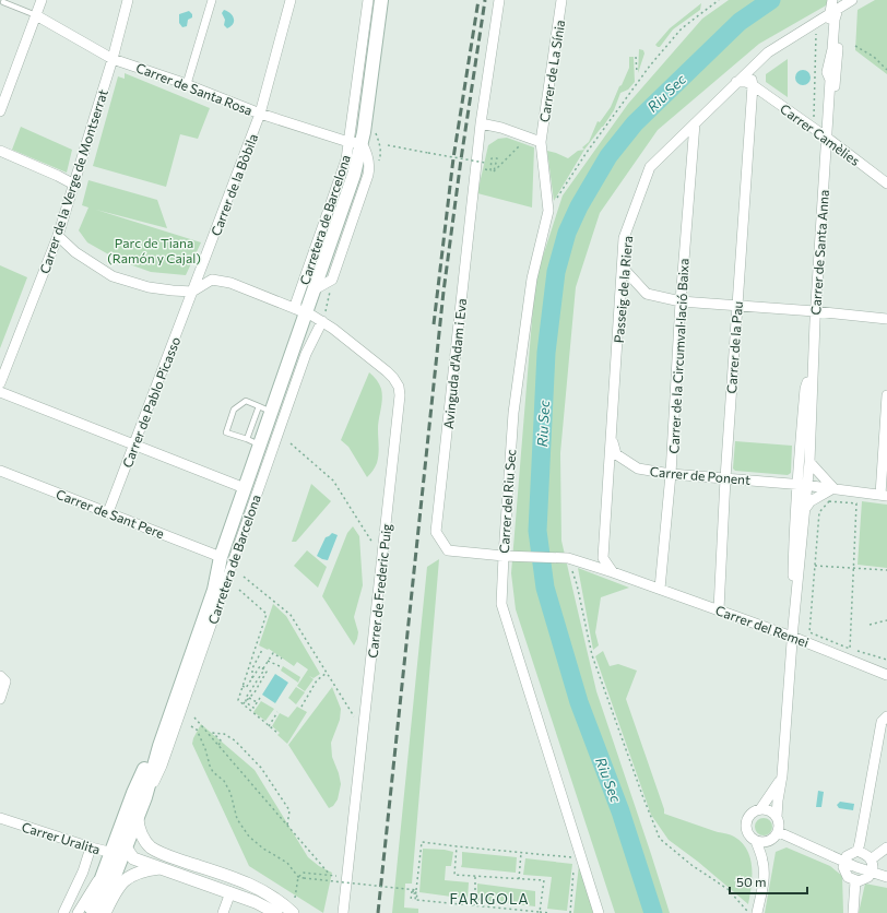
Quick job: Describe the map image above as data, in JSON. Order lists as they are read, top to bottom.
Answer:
{
  "streets": {
    "main road": ["Carretera de Barcelona"],
    "street": [
      "Carrer de La Sínia",
      "Carrer de Santa Rosa",
      "Carrer Camèlies",
      "Carrer de la Verge de Montserrat",
      "Carrer de la Bòbila",
      "Carrer de Santa Anna",
      "Passeig de la Riera",
      "Carrer de la Pau",
      "Carrer de la Circumval·lació Baixa",
      "Avinguda d'Adam i Eva",
      "Carrer de Pablo Picasso",
      "Carrer de Ponent",
      "Carrer del Riu Sec",
      "Carrer de Sant Pere",
      "Carrer de Frederic Puig",
      "Carrer del Remei",
      "Carrer Uralita"
    ]
  },
  "crossings": [
    ["Carrer de La Sínia", "Carrer del Riu Sec"],
    ["Carrer de Santa Rosa", "Carrer de la Verge de Montserrat"],
    ["Carrer de Santa Rosa", "Carrer de la Bòbila"],
    ["Carrer de Santa Rosa", "Carretera de Barcelona"],
    ["Carrer Camèlies", "Carrer de Santa Anna"],
    ["Carrer Camèlies", "Passeig de la Riera"],
    ["Carrer Camèlies", "Carrer de la Pau"],
    ["Carrer de la Bòbila", "Carrer de Pablo Picasso"],
    ["Carrer de la Bòbila", "Carrer de Frederic Puig"],
    ["Carretera de Barcelona", "Carrer de Sant Pere"],
    ["Carretera de Barcelona", "Carrer de Frederic Puig"],
    ["Carretera de Barcelona", "Carrer Uralita"],
    ["Carrer de Santa Anna", "Passeig de la Riera"],
    ["Carrer de Santa Anna", "Carrer de Ponent"],
    ["Carrer de Santa Anna", "Carrer del Remei"],
    ["Passeig de la Riera", "Carrer de la Circumval·lació Baixa"],
    ["Passeig de la Riera", "Carrer de Ponent"],
    ["Passeig de la Riera", "Carrer del Remei"],
    ["Carrer de la Pau", "Carrer de Ponent"],
    ["Carrer de la Pau", "Carrer del Remei"],
    ["Carrer de la Circumval·lació Baixa", "Carrer de Ponent"],
    ["Carrer de la Circumval·lació Baixa", "Carrer del Remei"],
    ["Avinguda d'Adam i Eva", "Carrer del Riu Sec"],
    ["Avinguda d'Adam i Eva", "Carrer del Remei"],
    ["Carrer de Pablo Picasso", "Carrer de Sant Pere"],
    ["Carrer de Pablo Picasso", "Carrer de Frederic Puig"],
    ["Carrer del Riu Sec", "Carrer del Remei"]
  ],
  "districts": ["FARIGOLA"],
  "water": ["Riu Sec"],
  "parks": ["Parc de Tiana (Ramón y Cajal)"],
  "scale_bar": "50 m"
}
